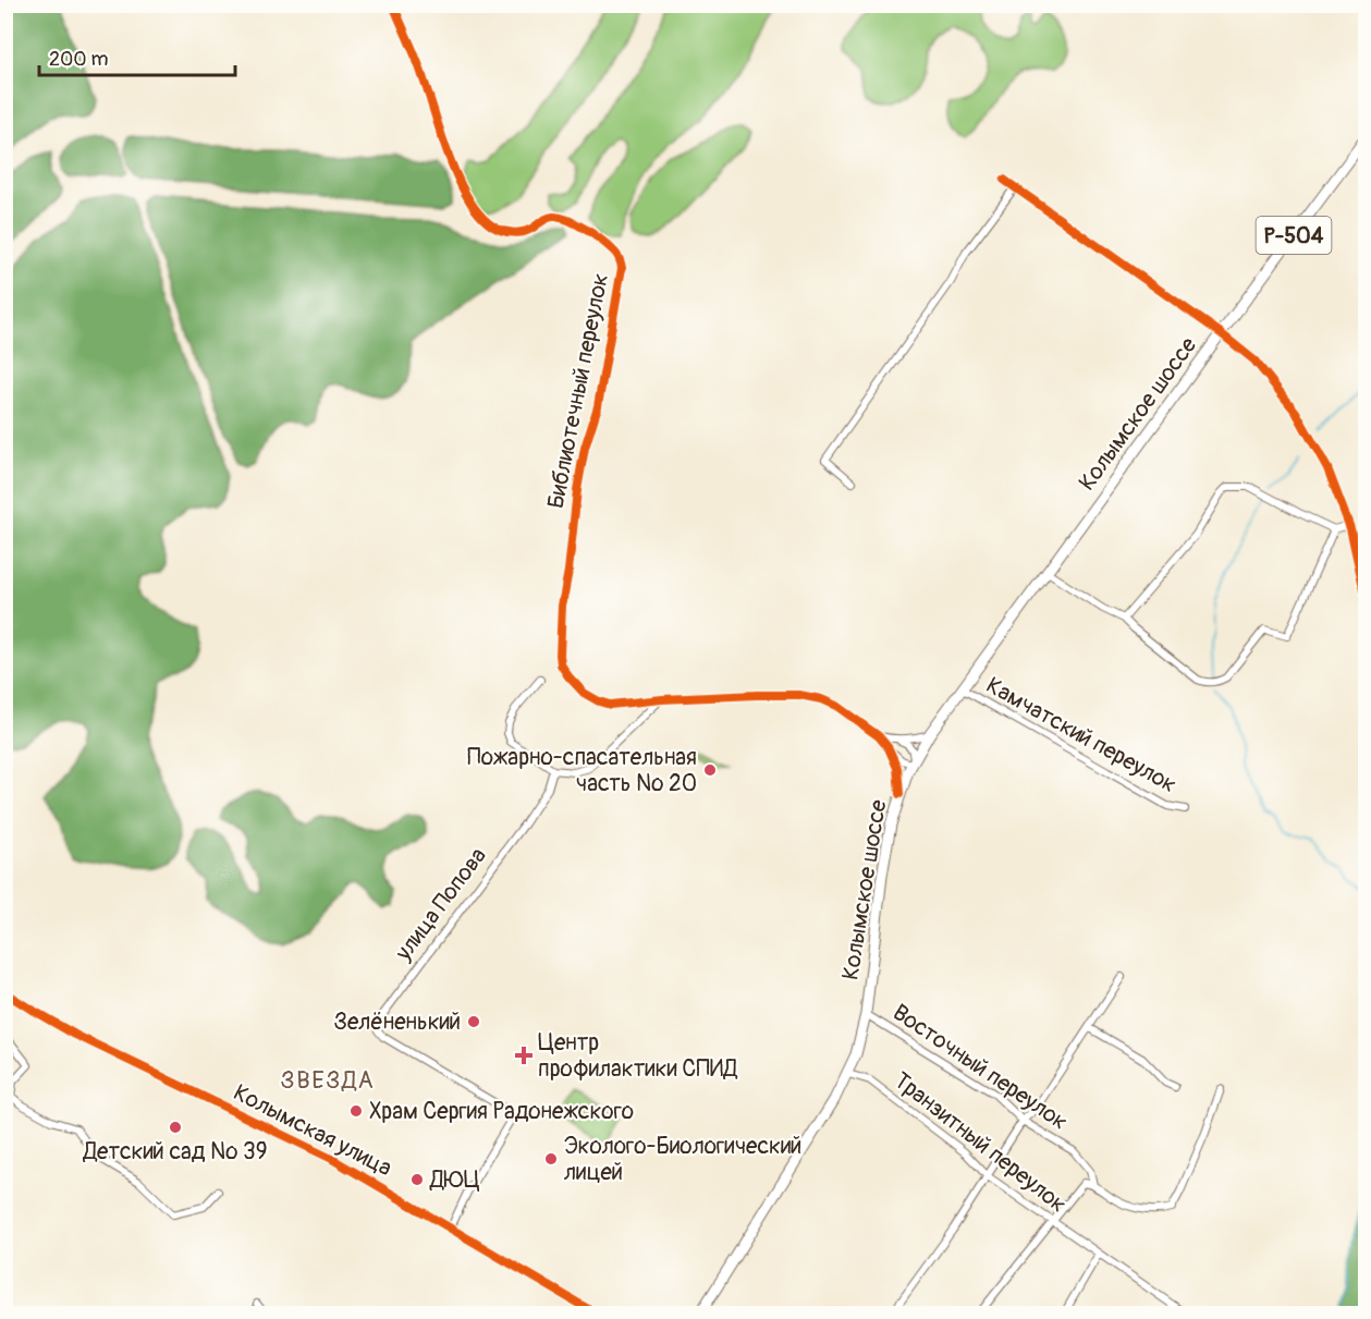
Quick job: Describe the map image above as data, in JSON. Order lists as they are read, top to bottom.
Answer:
{
  "streets": {
    "highway": ["Р-504", "Колымское шоссе"],
    "street": [
      "Библиотечный переулок",
      "Камчатский переулок",
      "улица Попова",
      "Восточный переулок",
      "Колымская улица",
      "Транзитный переулок"
    ]
  },
  "crossings": [
    ["Р-504", "Колымское шоссе"],
    ["Библиотечный переулок", "Колымское шоссе"],
    ["Колымское шоссе", "Камчатский переулок"],
    ["Колымское шоссе", "Восточный переулок"],
    ["Колымское шоссе", "Транзитный переулок"],
    ["улица Попова", "Колымская улица"]
  ],
  "districts": ["ЗВЕЗДА"],
  "places": {
    "other": [
      "Пожарно-спасательная часть № 20",
      "Зелёненький",
      "Храм Сергия Радонежского",
      "Детский сад № 39",
      "Эколого-Биологический лицей",
      "ДЮЦ"
    ],
    "health": ["Центр профилактики СПИД"]
  },
  "scale_bar": "200 m"
}
